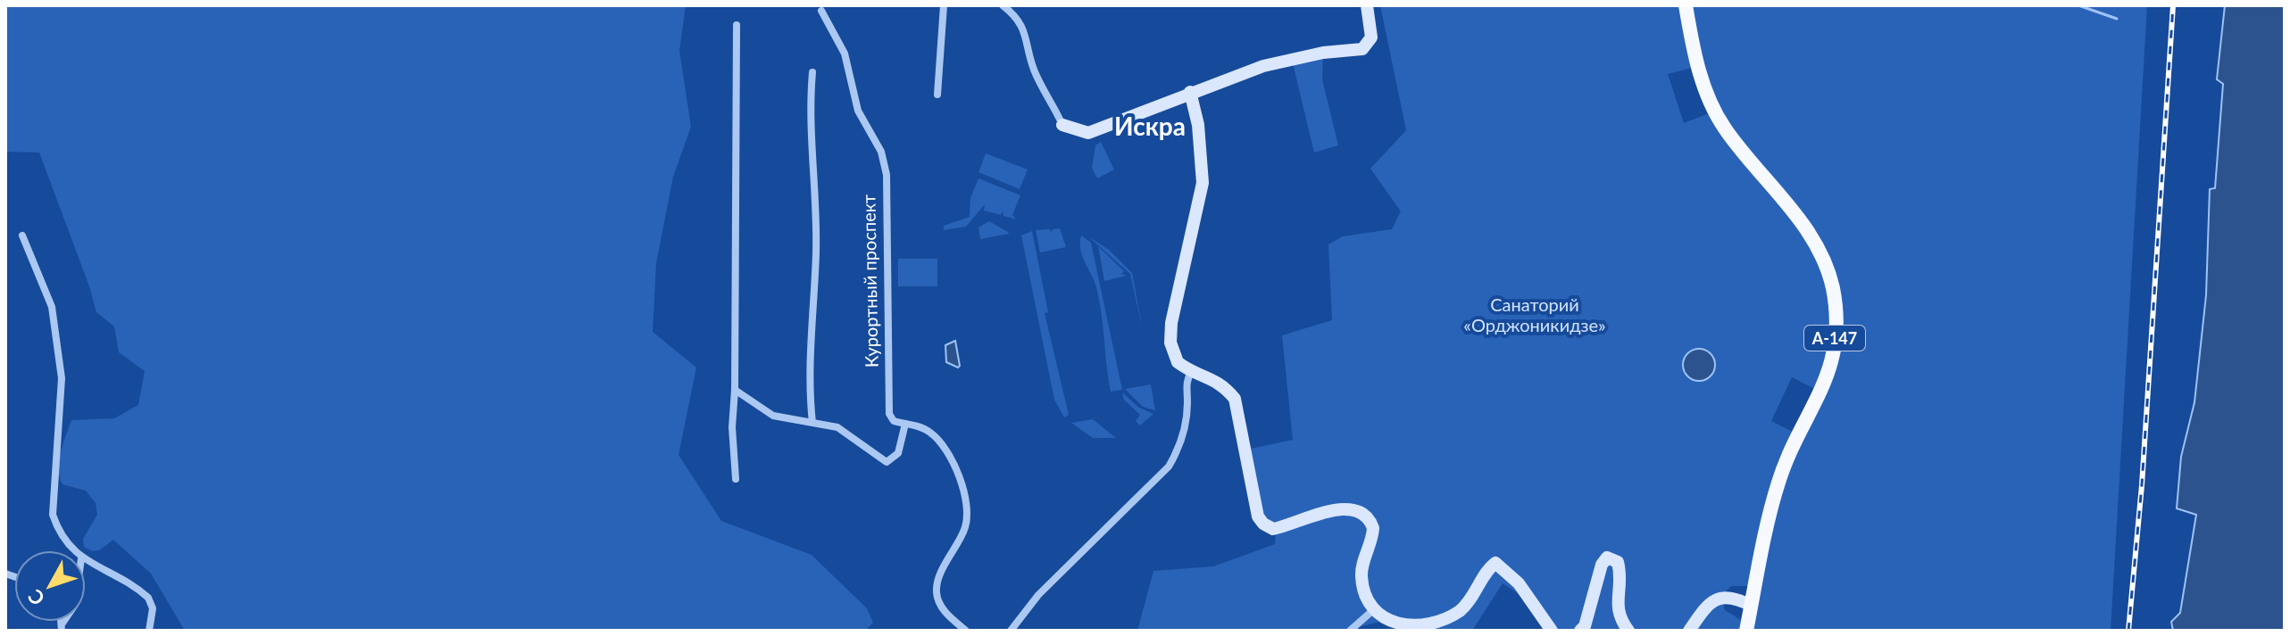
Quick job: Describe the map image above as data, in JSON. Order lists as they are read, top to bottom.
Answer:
{
  "streets": {
    "main road": ["А-147"],
    "street": ["Курортный проспект"]
  },
  "districts": ["Искра"],
  "parks": ["Санаторий «Орджоникидзе»"],
  "north": "bottom left"
}
